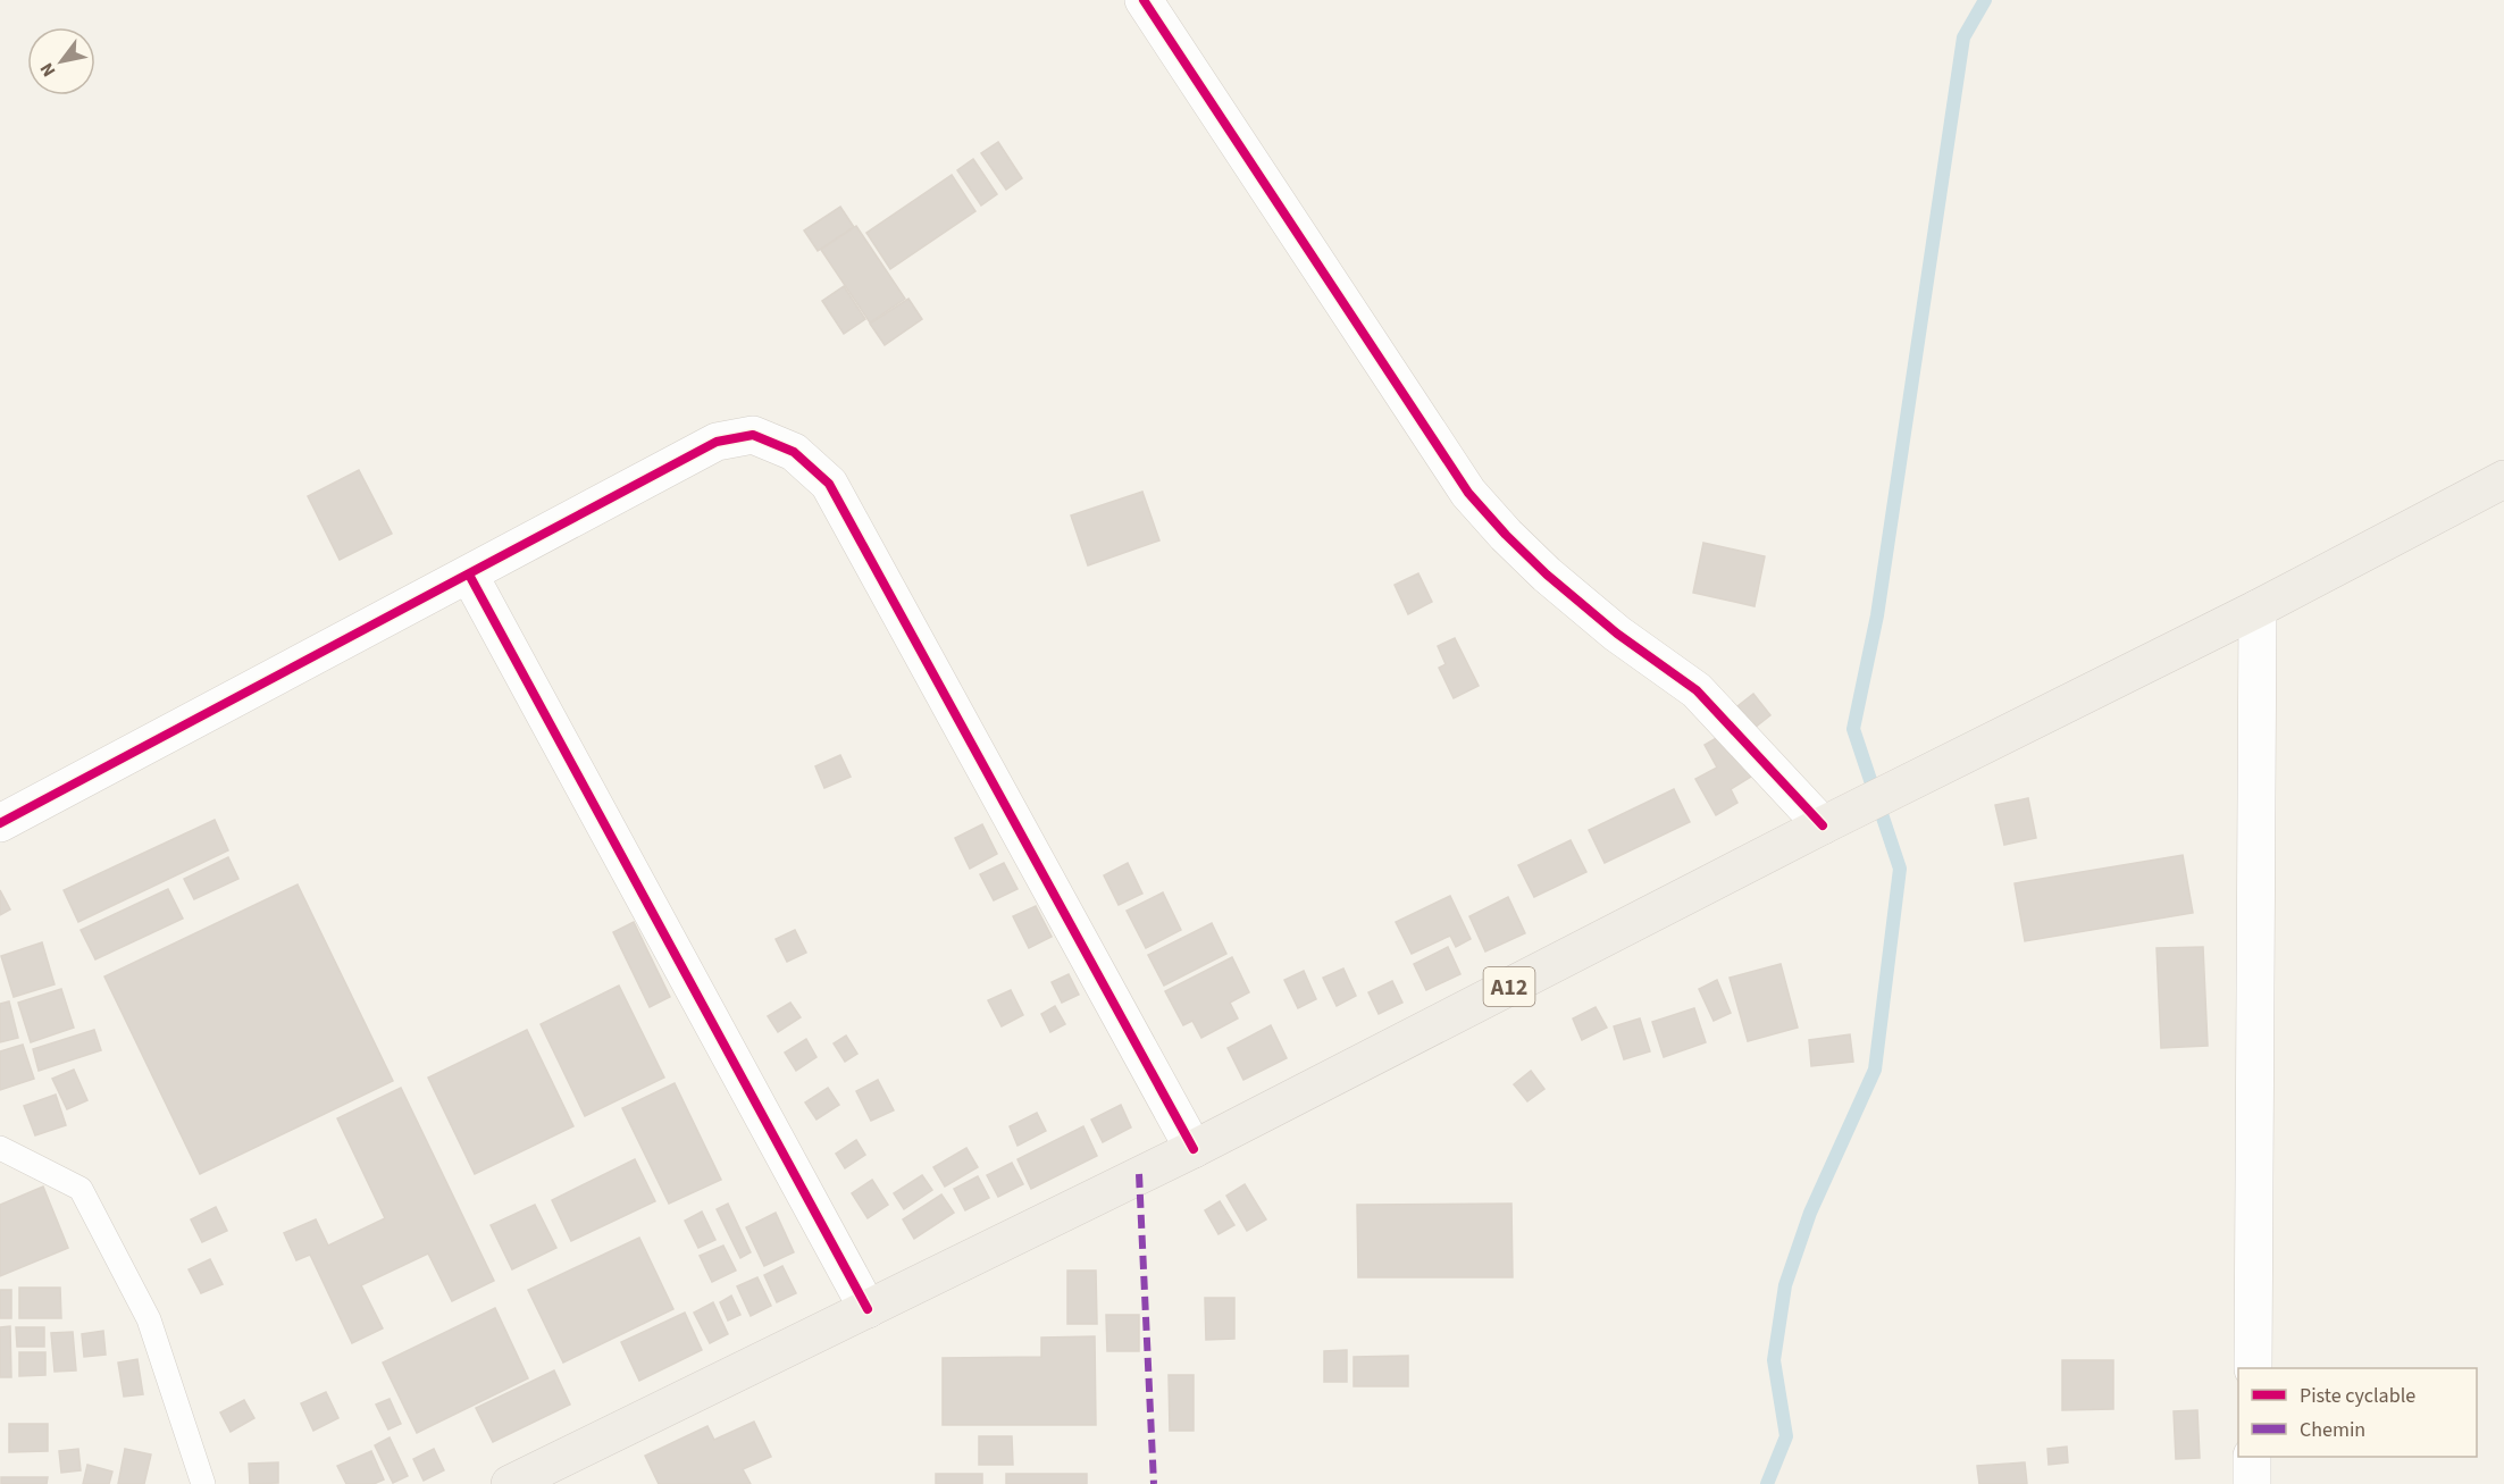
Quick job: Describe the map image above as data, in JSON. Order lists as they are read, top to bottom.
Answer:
{
  "streets": {
    "main road": ["A12"]
  },
  "legend": ["Piste cyclable", "Chemin"],
  "north": "bottom left"
}
